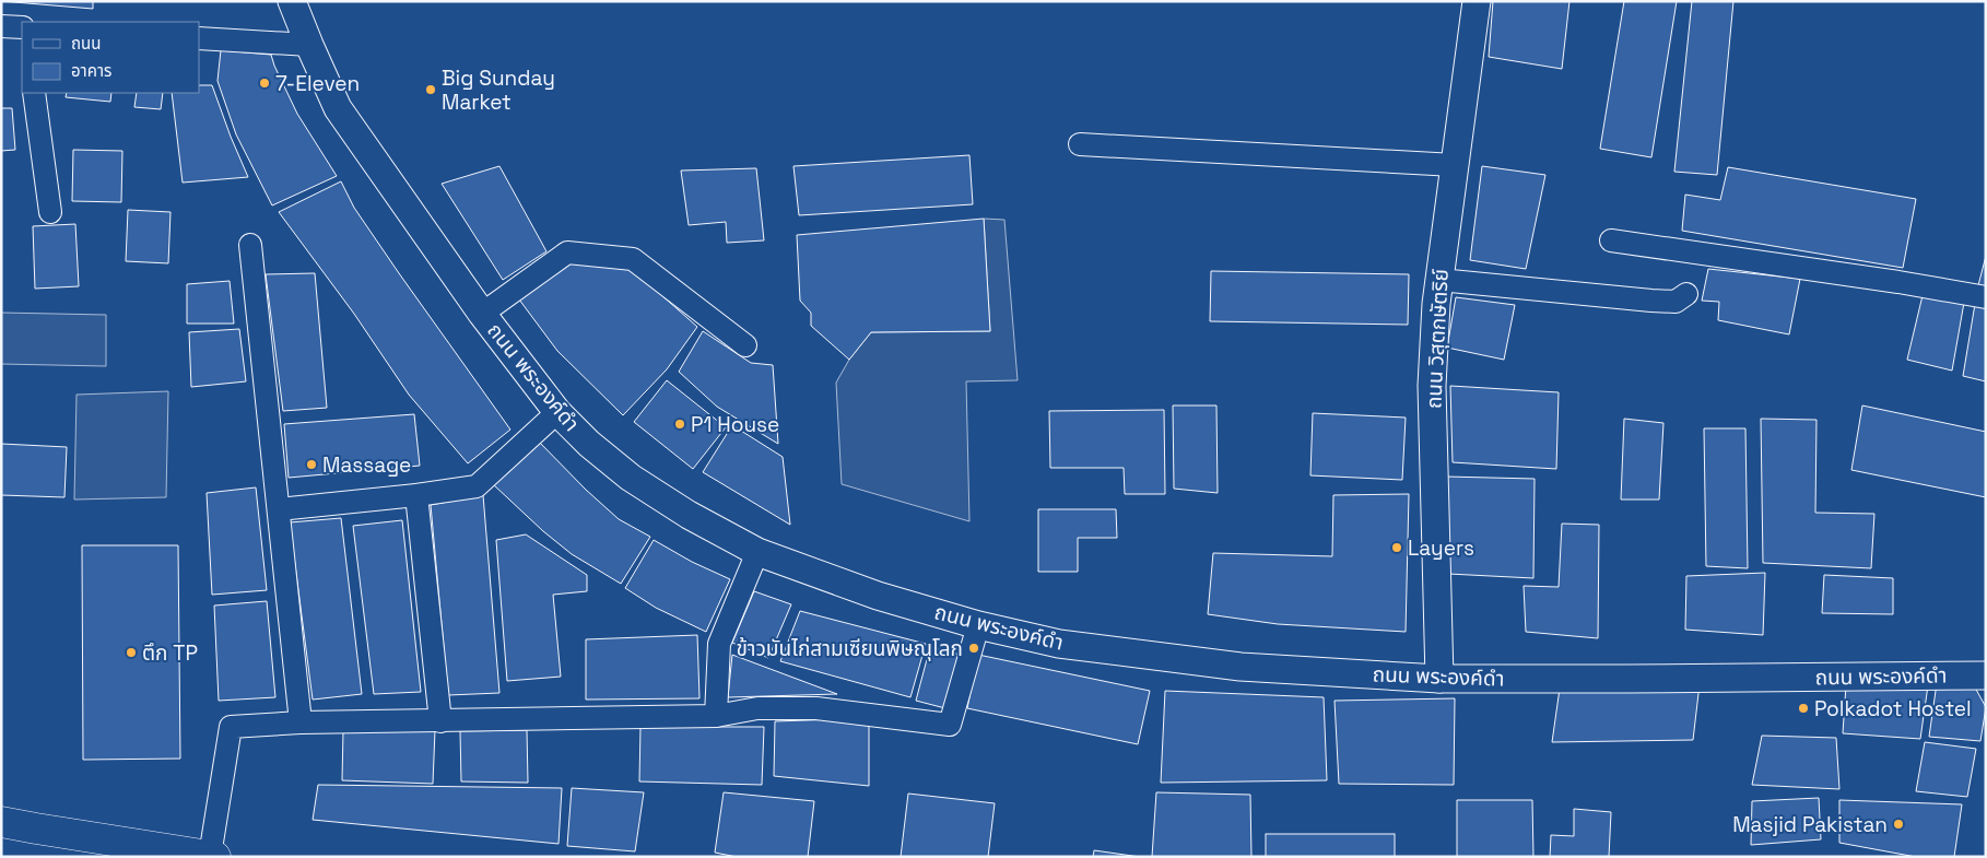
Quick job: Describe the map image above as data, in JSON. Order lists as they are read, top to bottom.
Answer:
{
  "streets": {
    "street": ["ถนน วิสุตกษัตริย์", "ถนน พระองค์ดำ"]
  },
  "crossings": [
    ["ถนน วิสุตกษัตริย์", "ถนน พระองค์ดำ"]
  ],
  "places": [
    "7-Eleven",
    "Big Sunday Market",
    "P1 House",
    "Massage",
    "Layers",
    "ข้าวมันไก่สามเซียนพิษณุโลก",
    "ตึก TP",
    "Polkadot Hostel",
    "Masjid Pakistan"
  ],
  "legend": ["ถนน", "อาคาร"]
}
